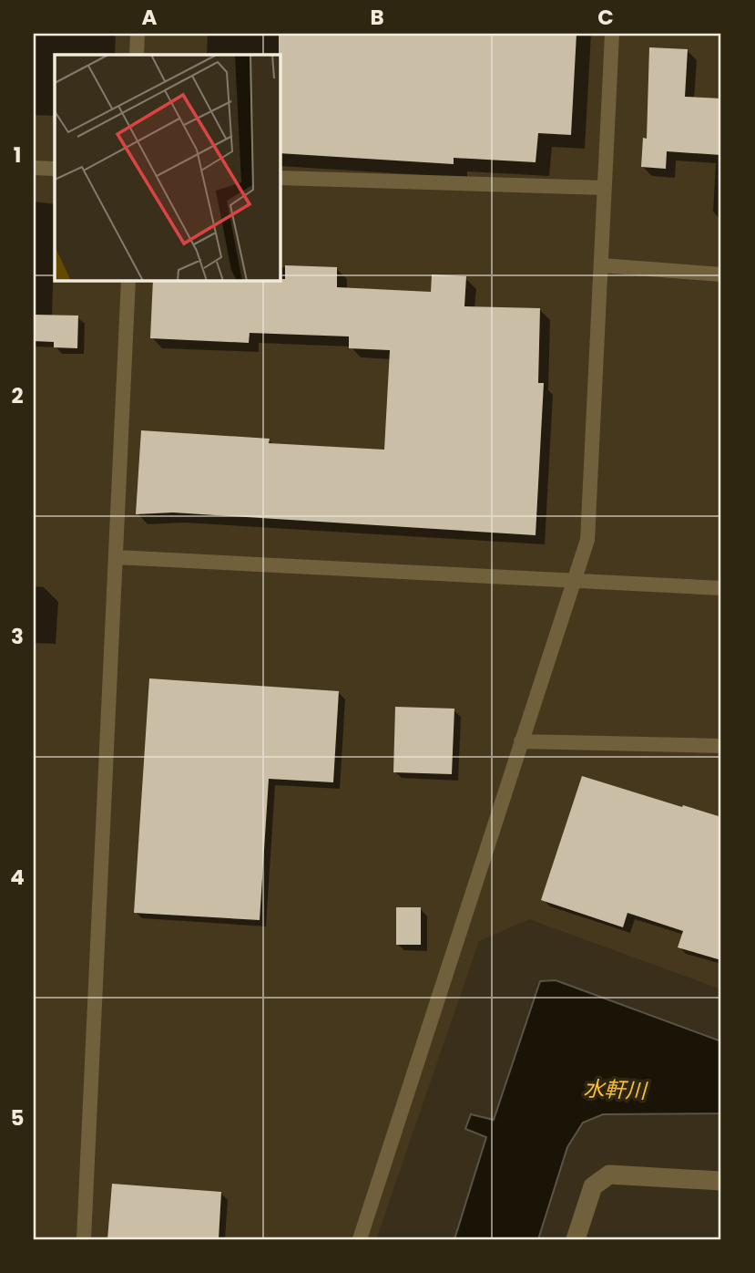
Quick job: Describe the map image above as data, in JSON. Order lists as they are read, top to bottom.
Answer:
{
  "water": ["水軒川"],
  "grid": {
    "columns": ["A", "B", "C"],
    "rows": [
      "1",
      "2",
      "3",
      "4",
      "5"
    ]
  }
}
